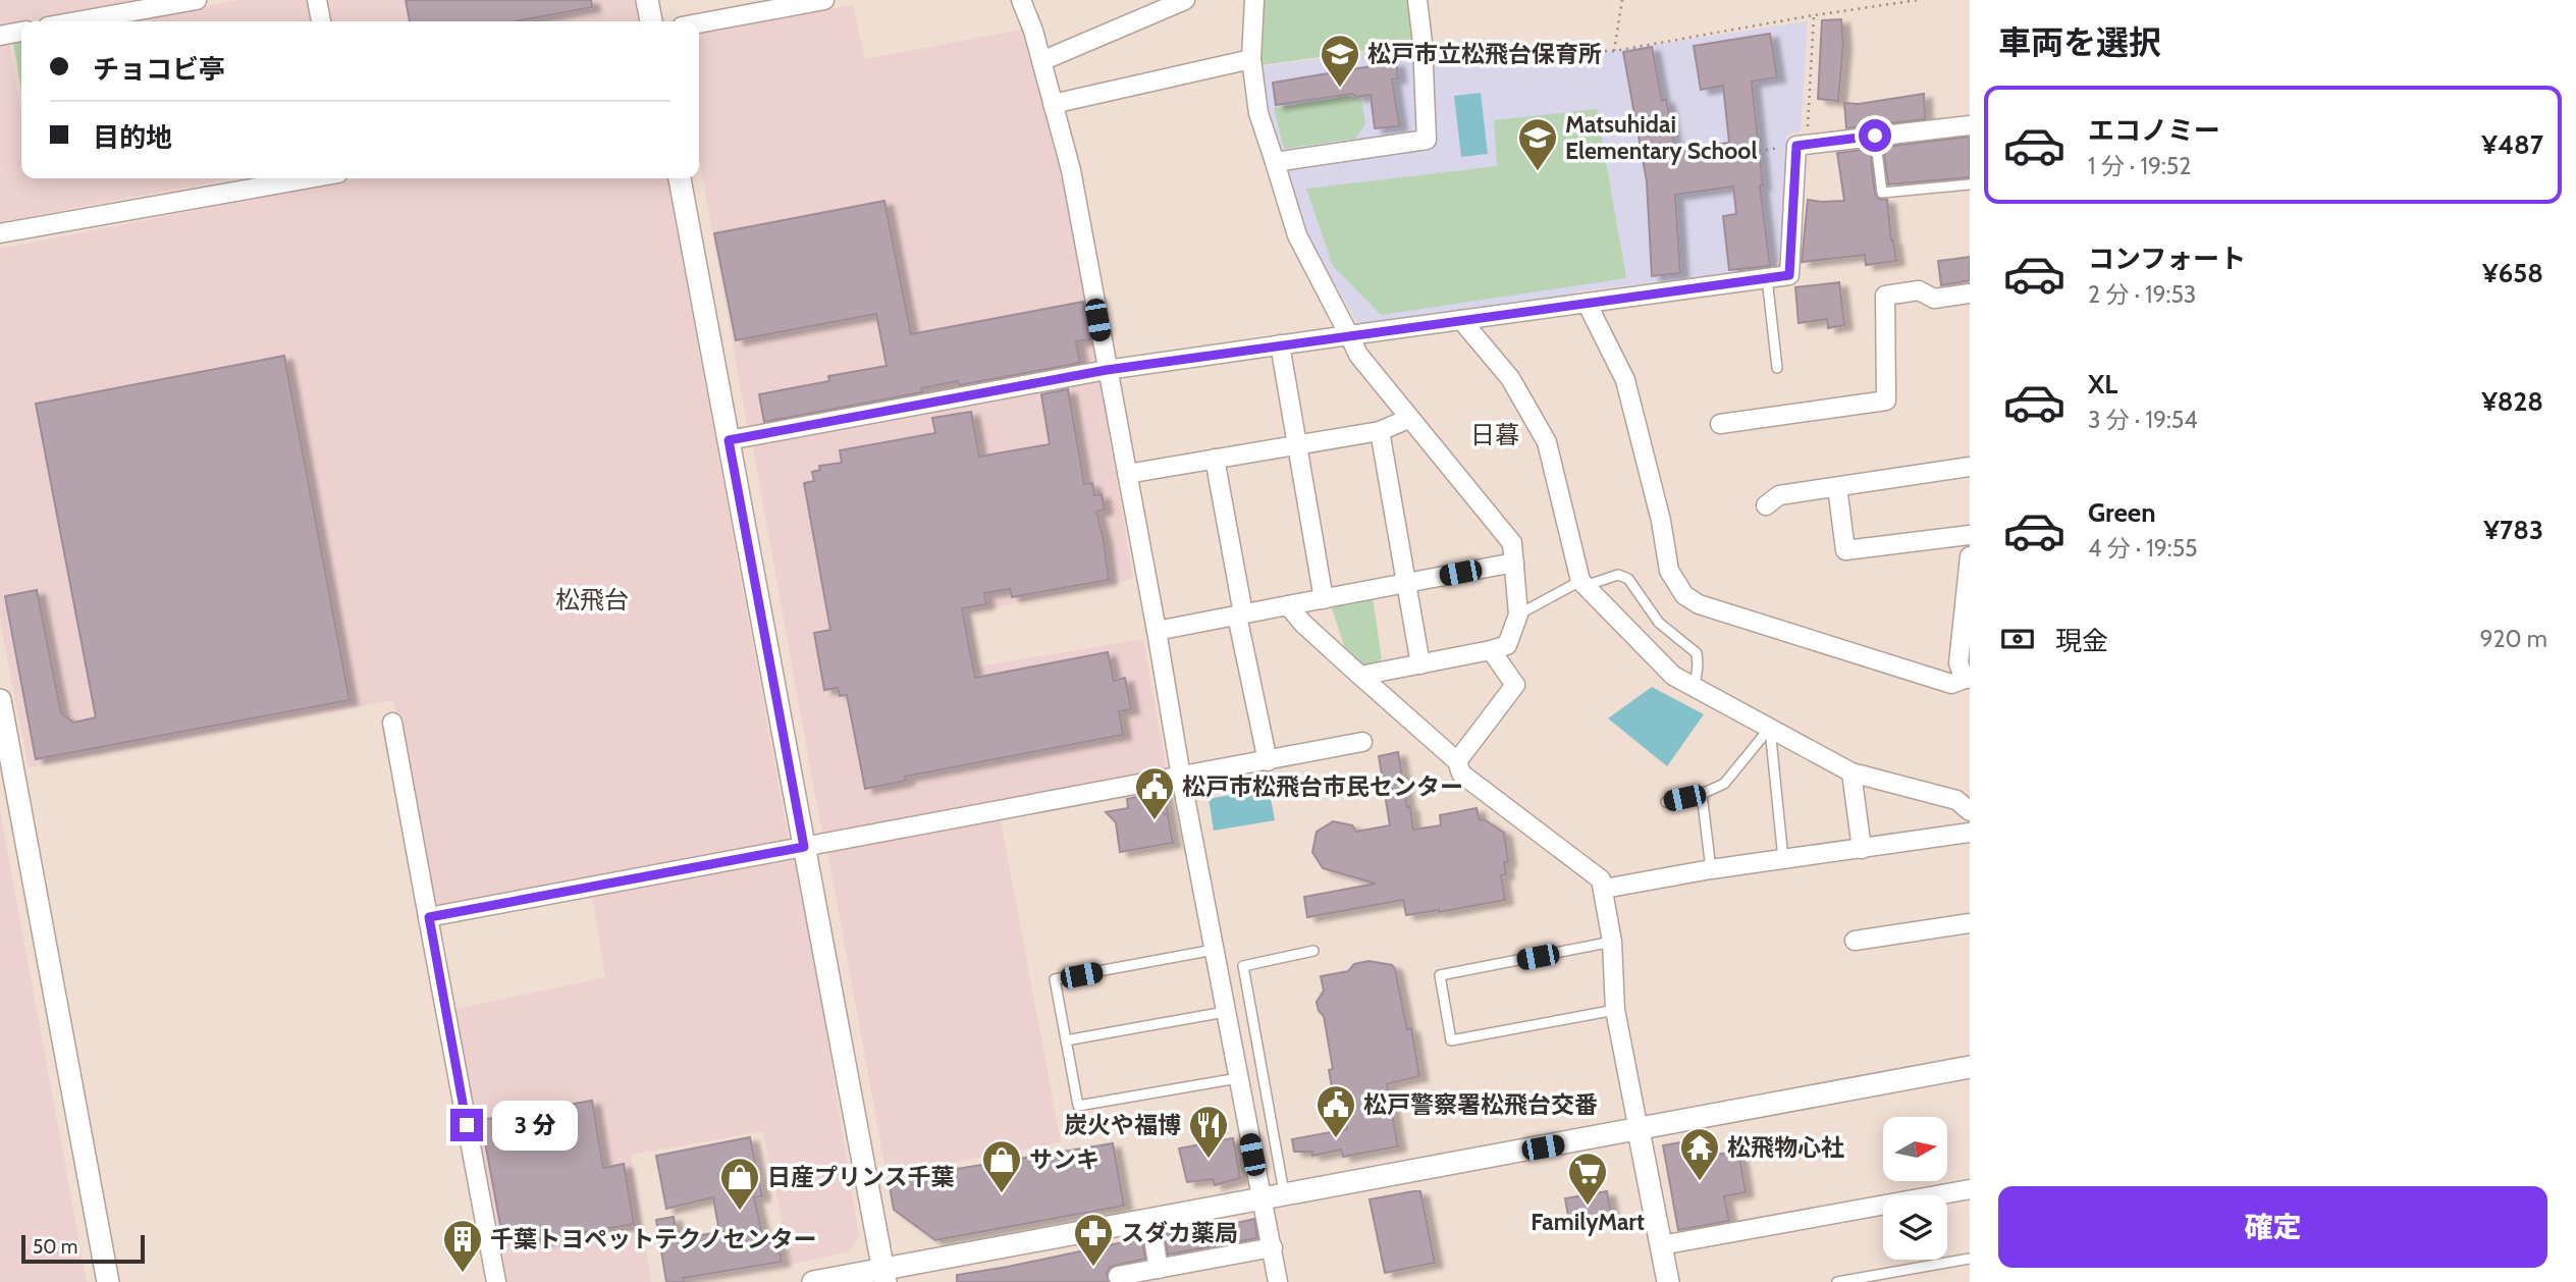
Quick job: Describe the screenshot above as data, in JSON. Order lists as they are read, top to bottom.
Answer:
{
  "districts": ["日暮", "松飛台"],
  "places": {
    "school or university": ["松戸市立松飛台保育所", "Matsuhidai Elementary School"],
    "public building": ["松戸市松飛台市民センター", "松戸警察署松飛台交番"],
    "restaurant": ["炭火や福博"],
    "temple": ["松飛物心社"],
    "shop": ["サンキ", "日産プリンス千葉"],
    "supermarket": ["FamilyMart"],
    "pharmacy": ["スダカ薬局"],
    "building": ["千葉トヨペットテクノセンター"]
  },
  "scale_bar": "50 m",
  "north": "right",
  "page": {
    "heading": "車両を選択",
    "banner": ["チョコビ亭", "目的地"],
    "list": [
      {
        "name": "エコノミー",
        "note": "1 分 · 19:52",
        "value": "¥487"
      },
      {
        "name": "コンフォート",
        "note": "2 分 · 19:53",
        "value": "¥658"
      },
      {
        "name": "XL",
        "note": "3 分 · 19:54",
        "value": "¥828"
      },
      {
        "name": "Green",
        "note": "4 分 · 19:55",
        "value": "¥783"
      }
    ],
    "pay": ["現金", "920 m"],
    "bubble": "3 分",
    "buttons": "確定",
    "scale": "50 m"
  }
}
